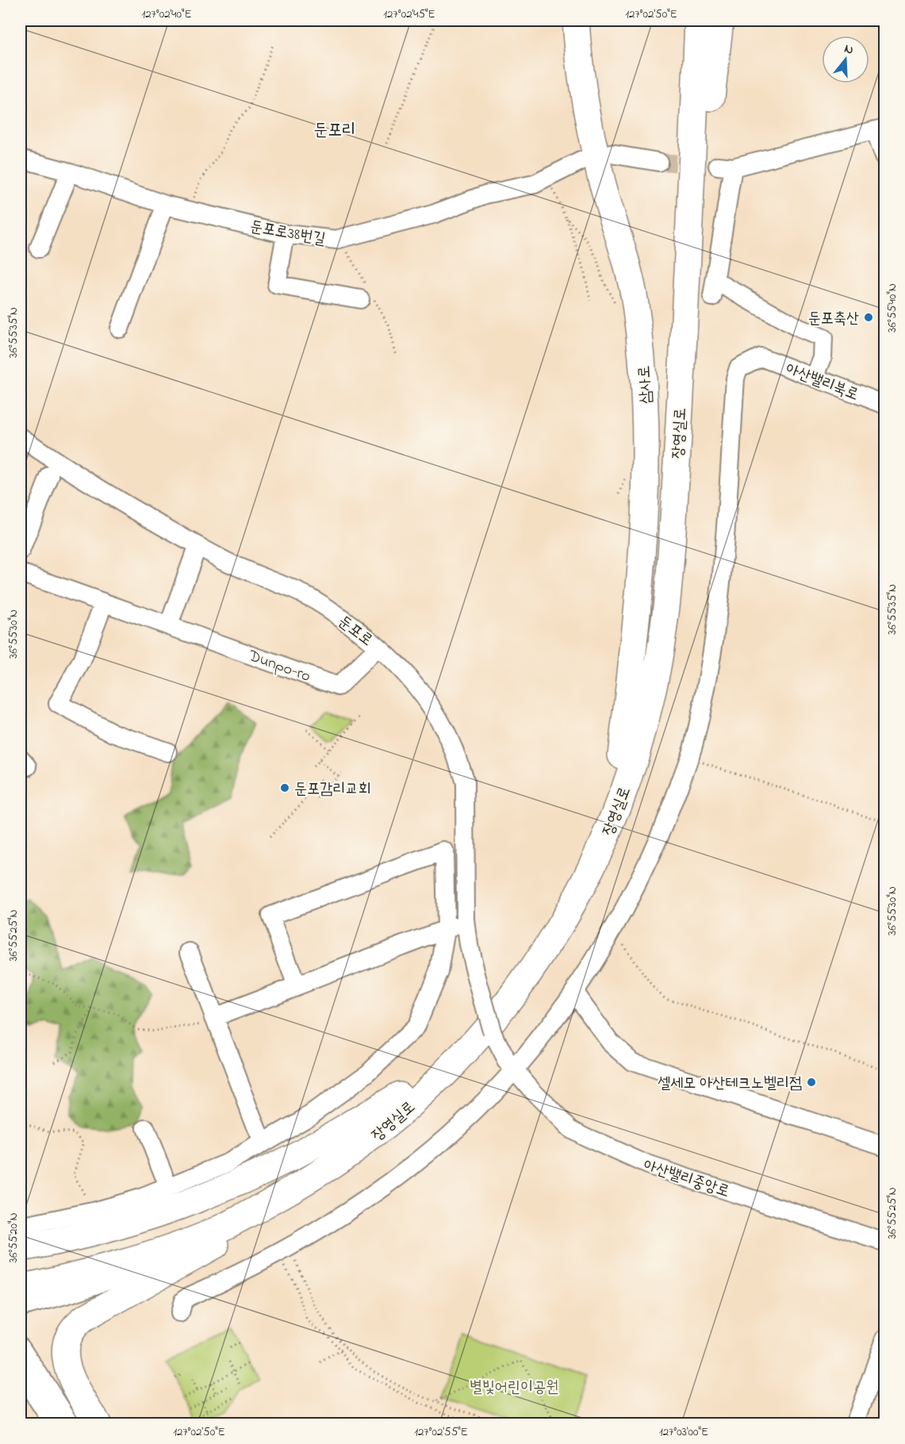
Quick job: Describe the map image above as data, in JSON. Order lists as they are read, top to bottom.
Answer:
{
  "streets": {
    "highway": ["삼사로", "장영실로"],
    "street": [
      "둔포로38번길",
      "아산밸리북로",
      "둔포로",
      "Dunpo-ro",
      "아산밸리중앙로"
    ]
  },
  "crossings": [
    ["삼사로", "장영실로"],
    ["둔포로", "Dunpo-ro"],
    ["둔포로", "아산밸리중앙로"]
  ],
  "districts": ["둔포리"],
  "parks": ["별빛어린이공원"],
  "places": ["둔포축산", "둔포감리교회", "셀세모 아산테크노벨리점"],
  "north": "top",
  "coordinates": [
    "127°02'40\"E",
    "127°02'45\"E",
    "127°02'50\"E",
    "36°55'40\"N",
    "36°55'35\"N",
    "36°55'30\"N",
    "36°55'25\"N",
    "36°55'20\"N",
    "127°02'55\"E",
    "127°03'00\"E"
  ]
}
